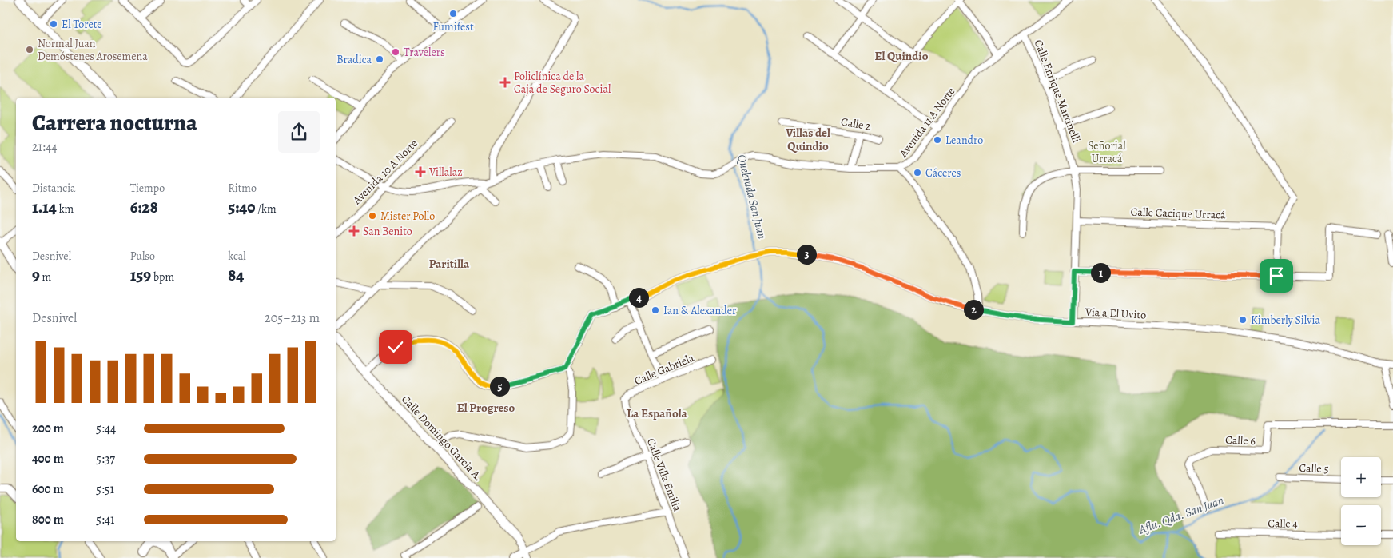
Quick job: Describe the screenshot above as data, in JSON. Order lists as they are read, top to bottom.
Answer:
{
  "streets": {
    "main road": ["Calle Domingo Garcia A."],
    "street": [
      "Calle Enrique Martinelli",
      "Avenida 11 A Norte",
      "Calle 2",
      "Avenida 10 A Norte",
      "Calle Cacique Urracá",
      "Vía a El Uvito",
      "Calle Gabriela",
      "Calle 6",
      "Calle 5",
      "Calle Villa Emilia",
      "Calle 4"
    ]
  },
  "crossings": [
    ["Calle Enrique Martinelli", "Avenida 11 A Norte"],
    ["Calle Enrique Martinelli", "Calle Cacique Urracá"],
    ["Calle Enrique Martinelli", "Vía a El Uvito"],
    ["Calle Gabriela", "Calle Villa Emilia"]
  ],
  "districts": [
    "El Quindio",
    "Villas del Quindio",
    "Paritilla",
    "El Progreso",
    "La Española"
  ],
  "water": ["Quebrada San Juan", "Aflu. Qda. San Juan"],
  "parks": ["Señorial Urracá"],
  "places": {
    "other": [
      "Fumifest",
      "El Torete",
      "Normal Juan Demóstenes Arosemena",
      "Travelers",
      "Bradica",
      "Leandro",
      "Cáceres",
      "Mister Pollo",
      "Ian & Alexander",
      "Kimberly Silvia"
    ],
    "health": ["Policlínica de la Caja de Seguro Social", "Villalaz", "San Benito"]
  },
  "page": {
    "heading": ["Carrera nocturna", "21:44"],
    "stats": [
      ["Distancia", "1.14 km"],
      ["Tiempo", "6:28"],
      ["Ritmo", "5:40 /km"],
      ["Desnivel", "9 m"],
      ["Pulso", "159 bpm"],
      ["kcal", "84"]
    ],
    "pins": [
      "3",
      "1",
      "4",
      "2",
      "5"
    ],
    "chart": ["Desnivel", "205–213 m"],
    "list": [
      {
        "name": "200 m",
        "note": "5:44"
      },
      {
        "name": "400 m",
        "note": "5:37"
      },
      {
        "name": "600 m",
        "note": "5:51"
      },
      {
        "name": "800 m",
        "note": "5:41"
      }
    ],
    "map_buttons": ["+", "−"]
  }
}
